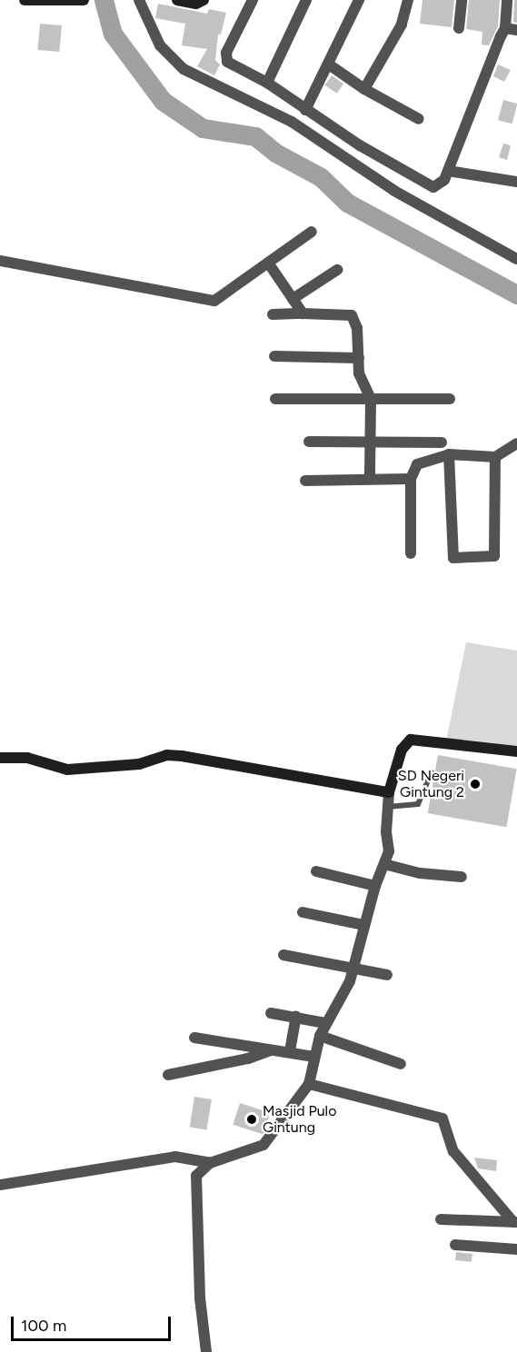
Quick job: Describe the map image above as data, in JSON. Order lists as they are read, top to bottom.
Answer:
{
  "places": ["SD Negeri Gintung 2", "Masjid Pulo Gintung"],
  "scale_bar": "100 m"
}
